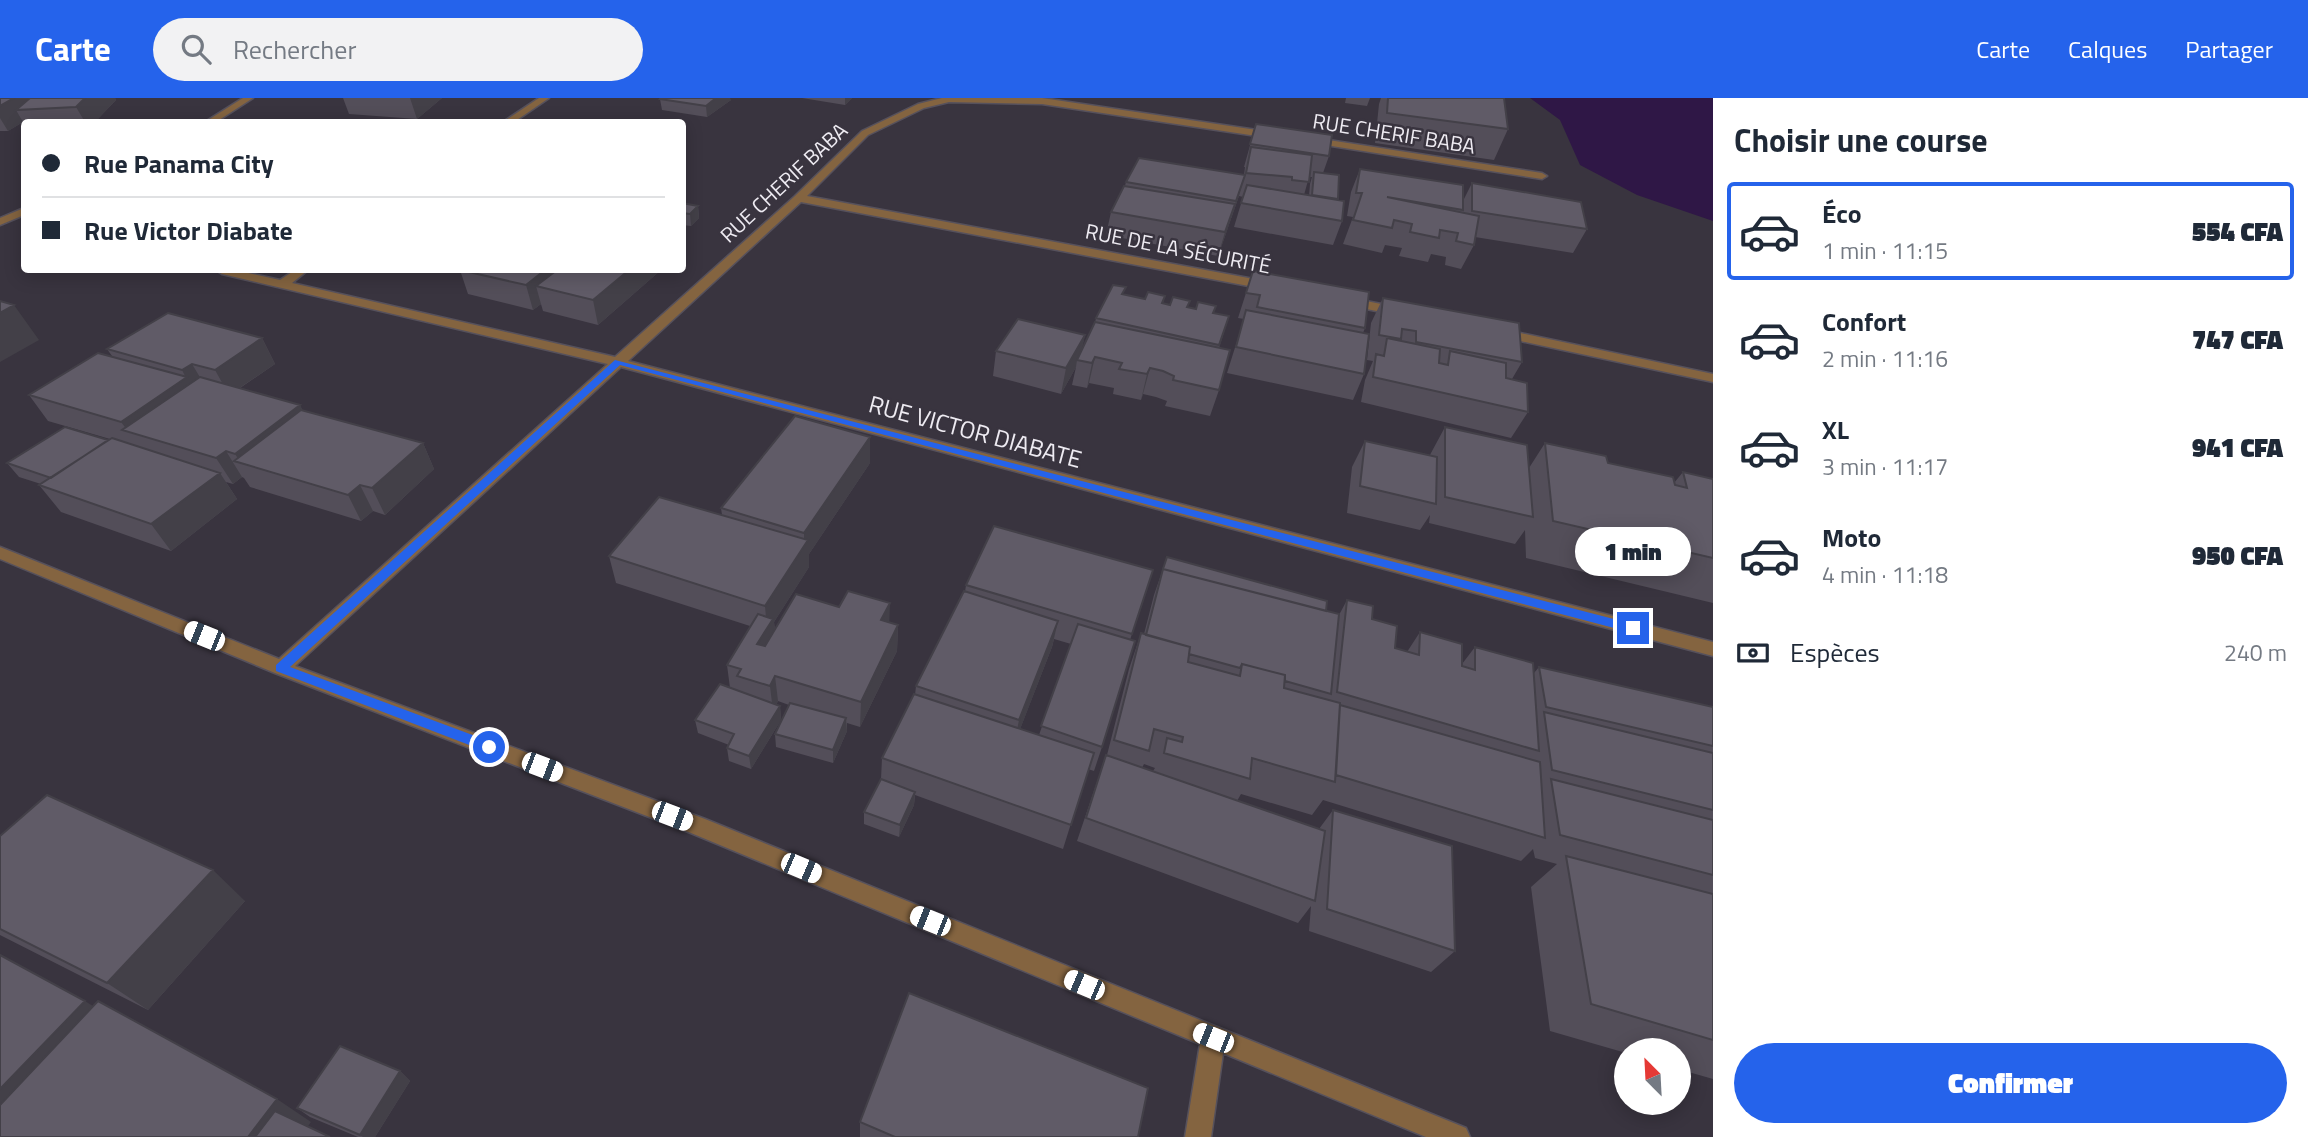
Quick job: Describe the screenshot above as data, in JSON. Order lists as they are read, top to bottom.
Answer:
{
  "streets": {
    "street": ["RUE CHERIF BABA", "RUE DE LA SÉCURITÉ", "RUE VICTOR DIABATE"]
  },
  "crossings": [
    ["RUE CHERIF BABA", "RUE DE LA SÉCURITÉ"],
    ["RUE CHERIF BABA", "RUE VICTOR DIABATE"]
  ],
  "north": "top left",
  "page": {
    "header": "Carte",
    "search": "Rechercher",
    "nav": ["Carte", "Calques", "Partager"],
    "heading": "Choisir une course",
    "banner": ["Rue Panama City", "Rue Victor Diabate"],
    "list": [
      {
        "name": "Éco",
        "note": "1 min · 11:15",
        "value": "554 CFA"
      },
      {
        "name": "Confort",
        "note": "2 min · 11:16",
        "value": "747 CFA"
      },
      {
        "name": "XL",
        "note": "3 min · 11:17",
        "value": "941 CFA"
      },
      {
        "name": "Moto",
        "note": "4 min · 11:18",
        "value": "950 CFA"
      }
    ],
    "bubble": "1 min",
    "pay": ["Espèces", "240 m"],
    "buttons": "Confirmer"
  }
}
